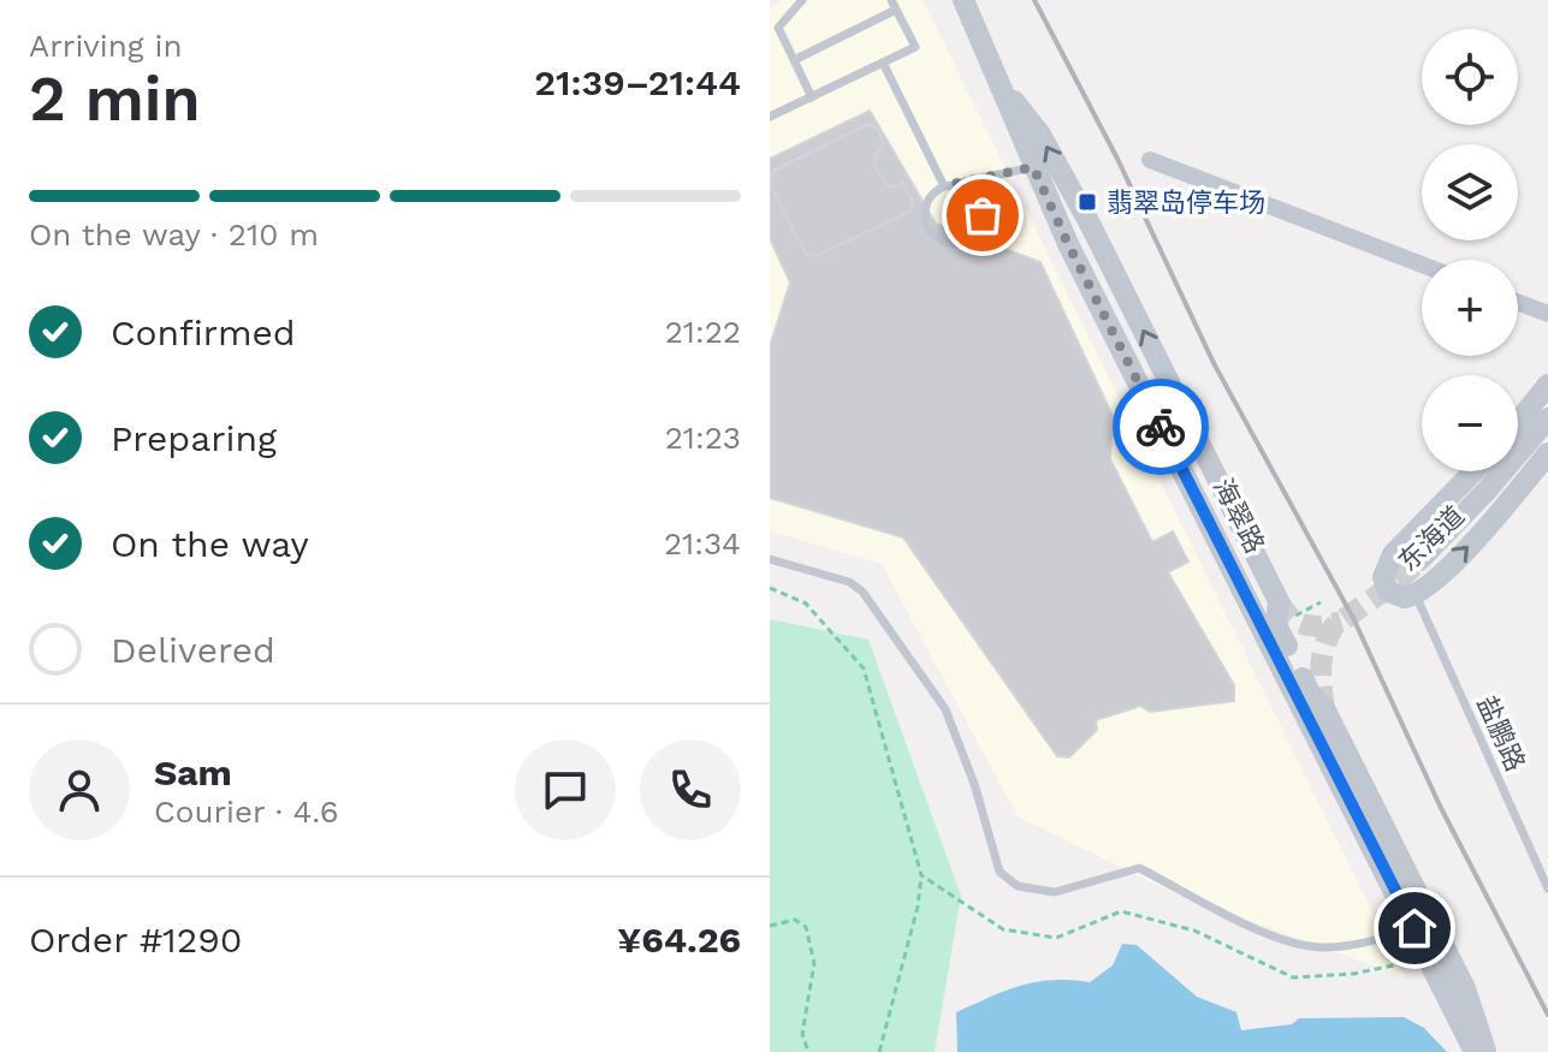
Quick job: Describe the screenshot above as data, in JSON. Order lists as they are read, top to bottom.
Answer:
{
  "streets": {
    "street": ["海翠路", "东海道"],
    "lane": ["盐鹏路"]
  },
  "crossings": [
    ["东海道", "盐鹏路"]
  ],
  "places": {
    "transit": ["翡翠岛停车场"]
  },
  "page": {
    "heading": ["2 min", "Arriving in", "21:39–21:44"],
    "panel": [
      "Sam",
      "Courier · 4.6",
      "Order #1290",
      "¥64.26"
    ],
    "map_buttons": ["+", "−"],
    "bar": "On the way · 210 m",
    "list": [
      ["Confirmed", "21:22"],
      ["Preparing", "21:23"],
      ["On the way", "21:34"],
      "Delivered"
    ]
  }
}
